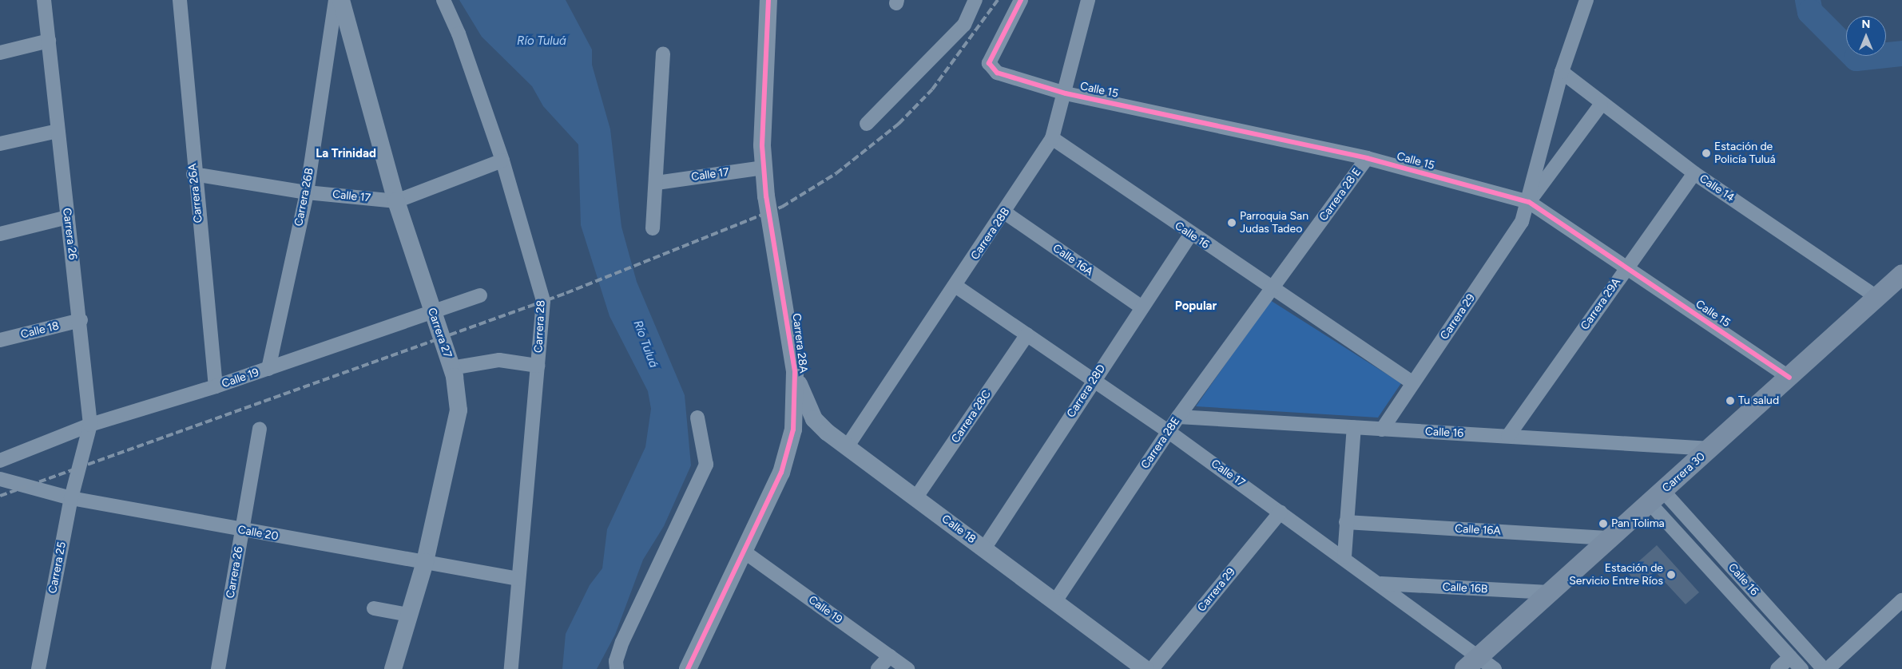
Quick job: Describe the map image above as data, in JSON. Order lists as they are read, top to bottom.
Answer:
{
  "streets": {
    "main road": ["Carrera 30"],
    "street": [
      "Calle 15",
      "Calle 17",
      "Calle 14",
      "Carrera 26A",
      "Carrera 28 E",
      "Carrera 26B",
      "Carrera 26",
      "Carrera 28B",
      "Calle 16",
      "Calle 16A",
      "Carrera 29A",
      "Carrera 29",
      "Carrera 28",
      "Calle 18",
      "Carrera 27",
      "Carrera 28A",
      "Calle 19",
      "Carrera 28D",
      "Carrera 28C",
      "Carrera 28E",
      "Calle 20",
      "Carrera 25",
      "Calle 16B"
    ]
  },
  "crossings": [
    ["Calle 15", "Carrera 28 E"],
    ["Calle 15", "Carrera 28B"],
    ["Calle 15", "Carrera 29A"],
    ["Calle 15", "Carrera 29"],
    ["Calle 15", "Carrera 30"],
    ["Calle 17", "Carrera 26A"],
    ["Calle 17", "Carrera 26B"],
    ["Calle 17", "Carrera 28B"],
    ["Calle 17", "Carrera 29"],
    ["Calle 17", "Carrera 28"],
    ["Calle 17", "Carrera 27"],
    ["Calle 17", "Carrera 28A"],
    ["Calle 17", "Carrera 28D"],
    ["Calle 17", "Carrera 28C"],
    ["Calle 17", "Carrera 28E"],
    ["Calle 17", "Carrera 30"],
    ["Calle 17", "Calle 16B"],
    ["Calle 14", "Carrera 29A"],
    ["Calle 14", "Carrera 29"],
    ["Calle 14", "Carrera 30"],
    ["Carrera 26A", "Calle 19"],
    ["Carrera 28 E", "Calle 16"],
    ["Carrera 28 E", "Carrera 28E"],
    ["Carrera 26B", "Calle 19"],
    ["Carrera 26", "Calle 18"],
    ["Carrera 26", "Calle 19"],
    ["Carrera 26", "Calle 20"],
    ["Carrera 26", "Carrera 25"],
    ["Carrera 28B", "Calle 16"],
    ["Carrera 28B", "Calle 16A"],
    ["Carrera 28B", "Calle 18"],
    ["Calle 16", "Carrera 29A"],
    ["Calle 16", "Carrera 29"],
    ["Calle 16", "Carrera 28D"],
    ["Calle 16", "Carrera 28E"],
    ["Calle 16", "Carrera 30"],
    ["Calle 16A", "Carrera 28D"],
    ["Calle 16A", "Carrera 30"],
    ["Carrera 28", "Calle 20"],
    ["Calle 18", "Carrera 28A"],
    ["Calle 18", "Carrera 28D"],
    ["Calle 18", "Carrera 28C"],
    ["Calle 18", "Carrera 28E"],
    ["Carrera 27", "Calle 19"],
    ["Carrera 27", "Calle 20"],
    ["Carrera 28A", "Calle 19"],
    ["Carrera 30", "Calle 16B"],
    ["Calle 20", "Carrera 25"]
  ],
  "districts": ["La Trinidad", "Popular"],
  "water": ["Río Tuluá"],
  "places": [
    "Estación de Policía Tuluá",
    "Parroquia San Judas Tadeo",
    "Tu salud",
    "Pan Tolima",
    "Estación de Servicio Entre Ríos"
  ],
  "north": "top"
}
